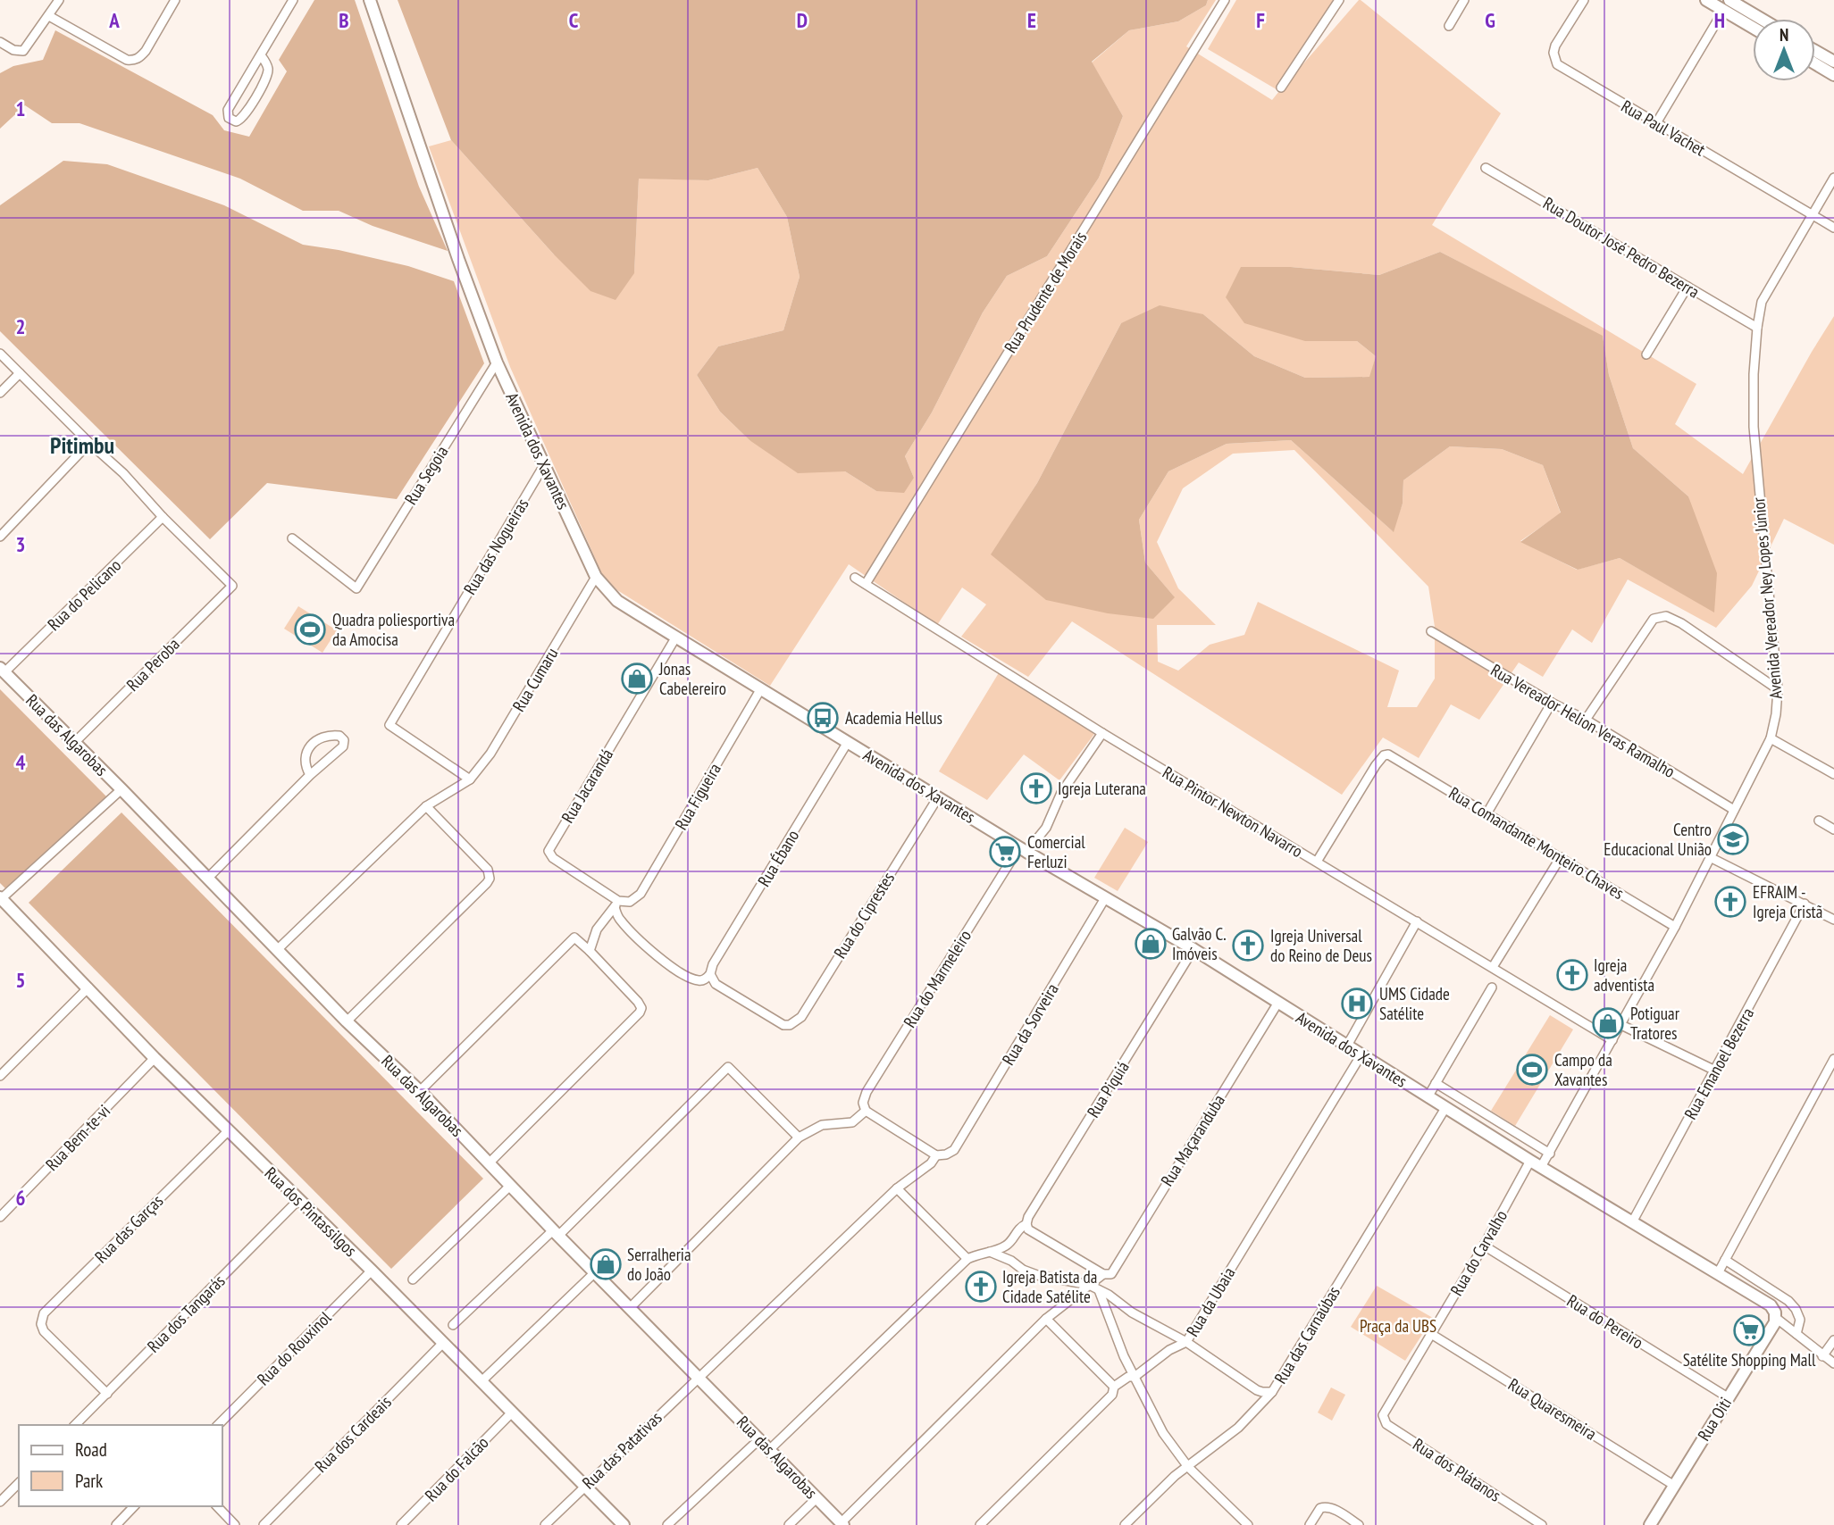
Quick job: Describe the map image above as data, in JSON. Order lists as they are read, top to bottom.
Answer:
{
  "streets": {
    "street": [
      "Rua Paul Vachet",
      "Rua Doutor José Pedro Bezerra",
      "Rua Prudente de Morais",
      "Avenida dos Xavantes",
      "Rua Segoia",
      "Rua das Nogueiras",
      "Rua do Pelicano",
      "Avenida Vereador Ney Lopes Júnior",
      "Rua Peroba",
      "Rua Cumaru",
      "Rua Vereador Helion Veras Ramalho",
      "Rua das Algarobas",
      "Rua Jacarandá",
      "Rua Figueira",
      "Rua Pintor Newton Navarro",
      "Rua Comandante Monteiro Chaves",
      "Rua Ébano",
      "Rua do Ciprestes",
      "Rua do Marmeleiro",
      "Rua da Sorveira",
      "Rua Emanoel Bezerra",
      "Rua Piquiá",
      "Rua Bem-te-vi",
      "Rua Maçaranduba",
      "Rua dos Pintassilgos",
      "Rua das Garças",
      "Rua do Carvalho",
      "Rua da Ubaia",
      "Rua dos Tangarás",
      "Rua do Pereiro",
      "Rua das Carnaúbas",
      "Rua do Rouxinol",
      "Rua Quaresmeira",
      "Rua Oiti",
      "Rua dos Cardeais",
      "Rua das Patativas",
      "Rua do Falcão",
      "Rua dos Plátanos"
    ]
  },
  "crossings": [
    ["Rua Paul Vachet", "Avenida Vereador Ney Lopes Júnior"],
    ["Rua Doutor José Pedro Bezerra", "Avenida Vereador Ney Lopes Júnior"],
    ["Rua Prudente de Morais", "Rua Pintor Newton Navarro"],
    ["Avenida dos Xavantes", "Rua Segoia"],
    ["Avenida dos Xavantes", "Rua das Nogueiras"],
    ["Avenida dos Xavantes", "Avenida Vereador Ney Lopes Júnior"],
    ["Avenida dos Xavantes", "Rua Cumaru"],
    ["Avenida dos Xavantes", "Rua Jacarandá"],
    ["Avenida dos Xavantes", "Rua Figueira"],
    ["Avenida dos Xavantes", "Rua Ébano"],
    ["Avenida dos Xavantes", "Rua do Ciprestes"],
    ["Avenida dos Xavantes", "Rua do Marmeleiro"],
    ["Avenida dos Xavantes", "Rua da Sorveira"],
    ["Avenida dos Xavantes", "Rua Emanoel Bezerra"],
    ["Avenida dos Xavantes", "Rua Piquiá"],
    ["Avenida dos Xavantes", "Rua Maçaranduba"],
    ["Avenida dos Xavantes", "Rua do Carvalho"],
    ["Avenida dos Xavantes", "Rua da Ubaia"],
    ["Avenida dos Xavantes", "Rua das Carnaúbas"],
    ["Avenida dos Xavantes", "Rua Oiti"],
    ["Rua das Nogueiras", "Rua Cumaru"],
    ["Rua do Pelicano", "Rua Peroba"],
    ["Rua do Pelicano", "Rua das Algarobas"],
    ["Avenida Vereador Ney Lopes Júnior", "Rua Vereador Helion Veras Ramalho"],
    ["Avenida Vereador Ney Lopes Júnior", "Rua Pintor Newton Navarro"],
    ["Avenida Vereador Ney Lopes Júnior", "Rua Comandante Monteiro Chaves"],
    ["Rua Peroba", "Rua das Algarobas"],
    ["Rua das Algarobas", "Rua das Patativas"],
    ["Rua Jacarandá", "Rua Figueira"],
    ["Rua Pintor Newton Navarro", "Rua Comandante Monteiro Chaves"],
    ["Rua Pintor Newton Navarro", "Rua do Marmeleiro"],
    ["Rua Ébano", "Rua do Ciprestes"],
    ["Rua Bem-te-vi", "Rua dos Pintassilgos"],
    ["Rua dos Pintassilgos", "Rua das Garças"],
    ["Rua dos Pintassilgos", "Rua dos Tangarás"],
    ["Rua dos Pintassilgos", "Rua do Rouxinol"],
    ["Rua dos Pintassilgos", "Rua dos Cardeais"],
    ["Rua dos Pintassilgos", "Rua das Patativas"],
    ["Rua dos Pintassilgos", "Rua do Falcão"],
    ["Rua das Garças", "Rua dos Tangarás"],
    ["Rua do Carvalho", "Rua do Pereiro"],
    ["Rua do Carvalho", "Rua Quaresmeira"],
    ["Rua do Carvalho", "Rua dos Plátanos"],
    ["Rua do Pereiro", "Rua Oiti"],
    ["Rua Quaresmeira", "Rua Oiti"]
  ],
  "districts": ["Pitimbu"],
  "parks": ["Praça da UBS"],
  "places": {
    "sports": ["Quadra poliesportiva da Amocisa", "Campo da Xavantes"],
    "shop": [
      "Jonas Cabelereiro",
      "Galvão C. Imóveis",
      "Potiguar Tratores",
      "Serralheria do João"
    ],
    "bus stop": ["Academia Hellus"],
    "church": [
      "Igreja Luterana",
      "EFRAIM - Igreja Cristã",
      "Igreja Universal do Reino de Deus",
      "Igreja adventista",
      "Igreja Batista da Cidade Satélite"
    ],
    "school or university": ["Centro Educacional União"],
    "supermarket": ["Comercial Ferluzi", "Satélite Shopping Mall"],
    "hospital": ["UMS Cidade Satélite"]
  },
  "legend": ["Road", "Park"],
  "north": "top",
  "grid": {
    "columns": [
      "A",
      "B",
      "C",
      "D",
      "E",
      "F",
      "G",
      "H"
    ],
    "rows": [
      "1",
      "2",
      "3",
      "4",
      "5",
      "6"
    ]
  }
}
